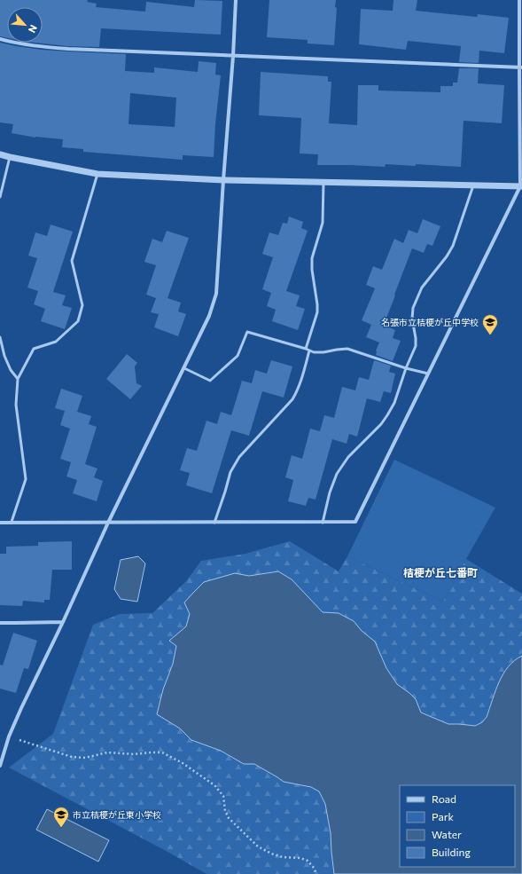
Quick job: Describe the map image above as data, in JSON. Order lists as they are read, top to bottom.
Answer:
{
  "districts": ["桔梗が丘七番町"],
  "places": {
    "school or university": ["名張市立桔梗が丘中学校", "市立桔梗が丘東小学校"]
  },
  "legend": [
    "Road",
    "Park",
    "Water",
    "Building"
  ],
  "north": "bottom right"
}
